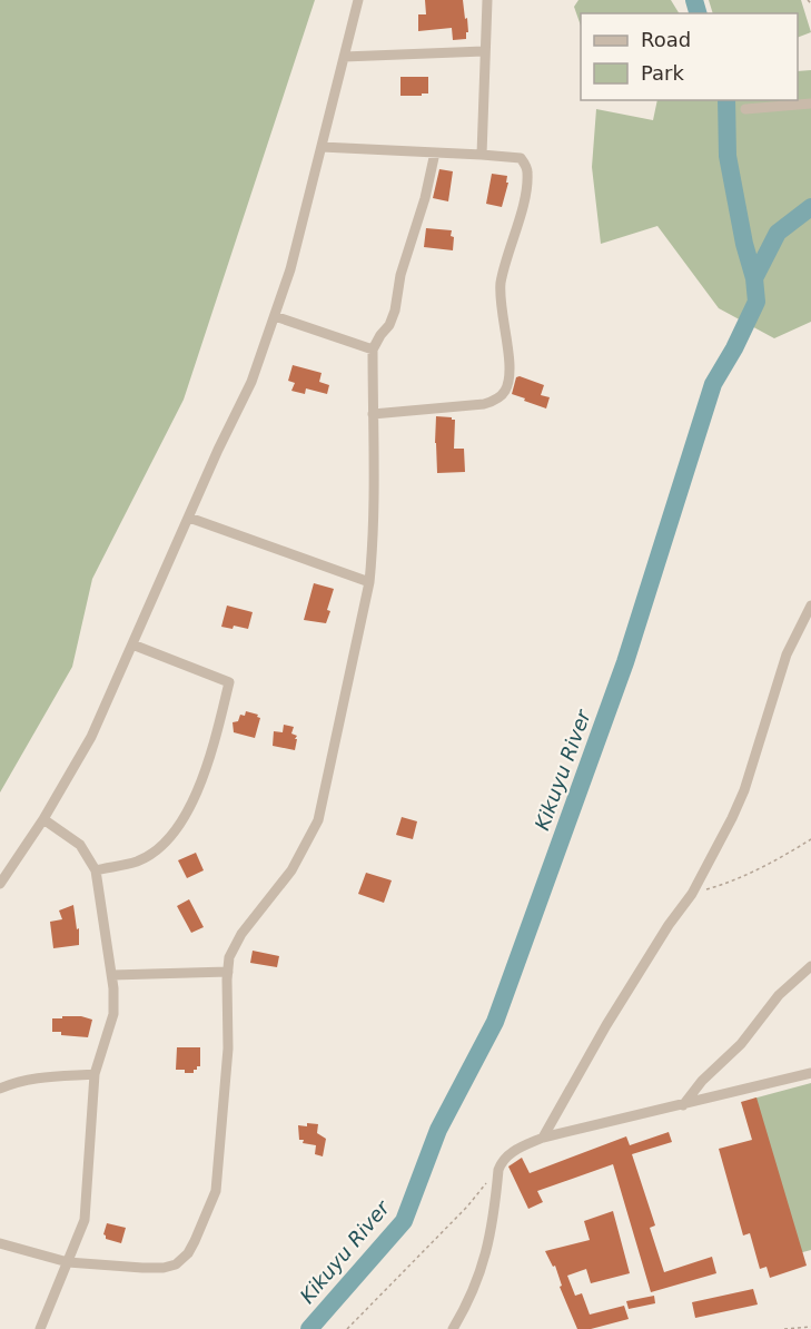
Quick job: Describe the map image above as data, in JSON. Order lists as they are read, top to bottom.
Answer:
{
  "water": ["Kikuyu River"],
  "legend": ["Road", "Park"]
}
